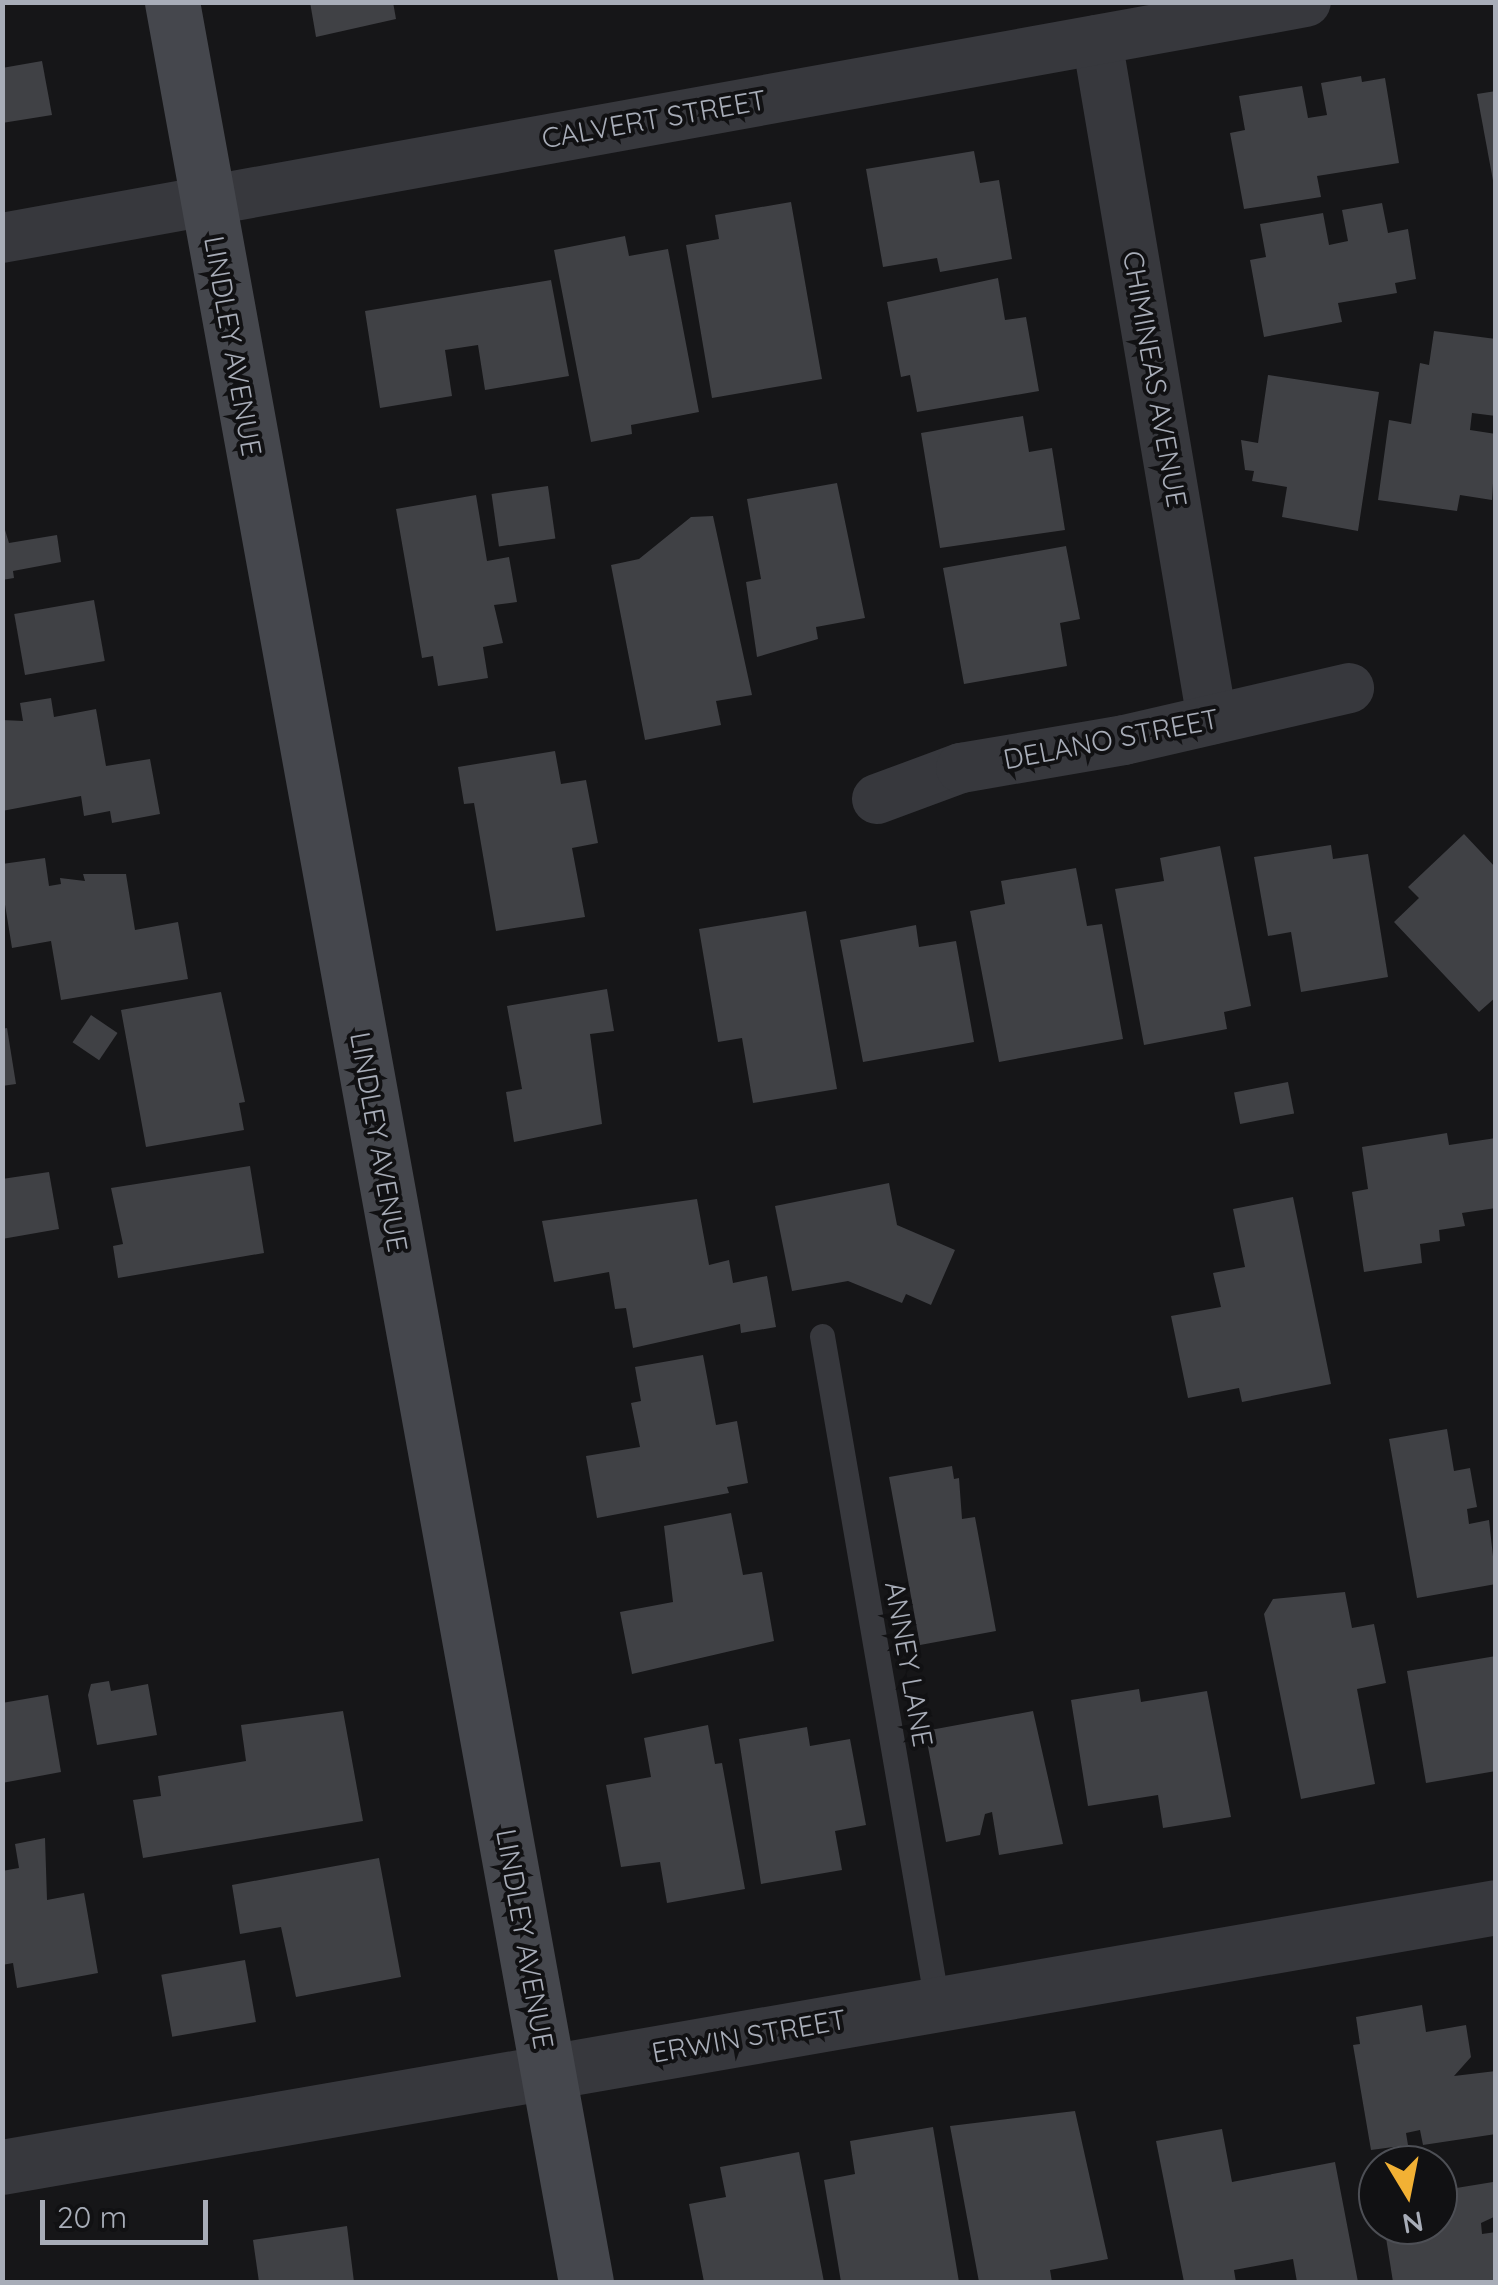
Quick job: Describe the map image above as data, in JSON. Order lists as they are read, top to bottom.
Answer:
{
  "streets": {
    "main road": ["LINDLEY AVENUE"],
    "street": [
      "CALVERT STREET",
      "CHIMINEAS AVENUE",
      "DELANO STREET",
      "ERWIN STREET"
    ],
    "lane": ["ANNEY LANE"]
  },
  "crossings": [
    ["CALVERT STREET", "LINDLEY AVENUE"],
    ["CALVERT STREET", "CHIMINEAS AVENUE"],
    ["LINDLEY AVENUE", "ERWIN STREET"],
    ["CHIMINEAS AVENUE", "DELANO STREET"],
    ["ANNEY LANE", "ERWIN STREET"]
  ],
  "scale_bar": "20 m",
  "north": "bottom"
}
